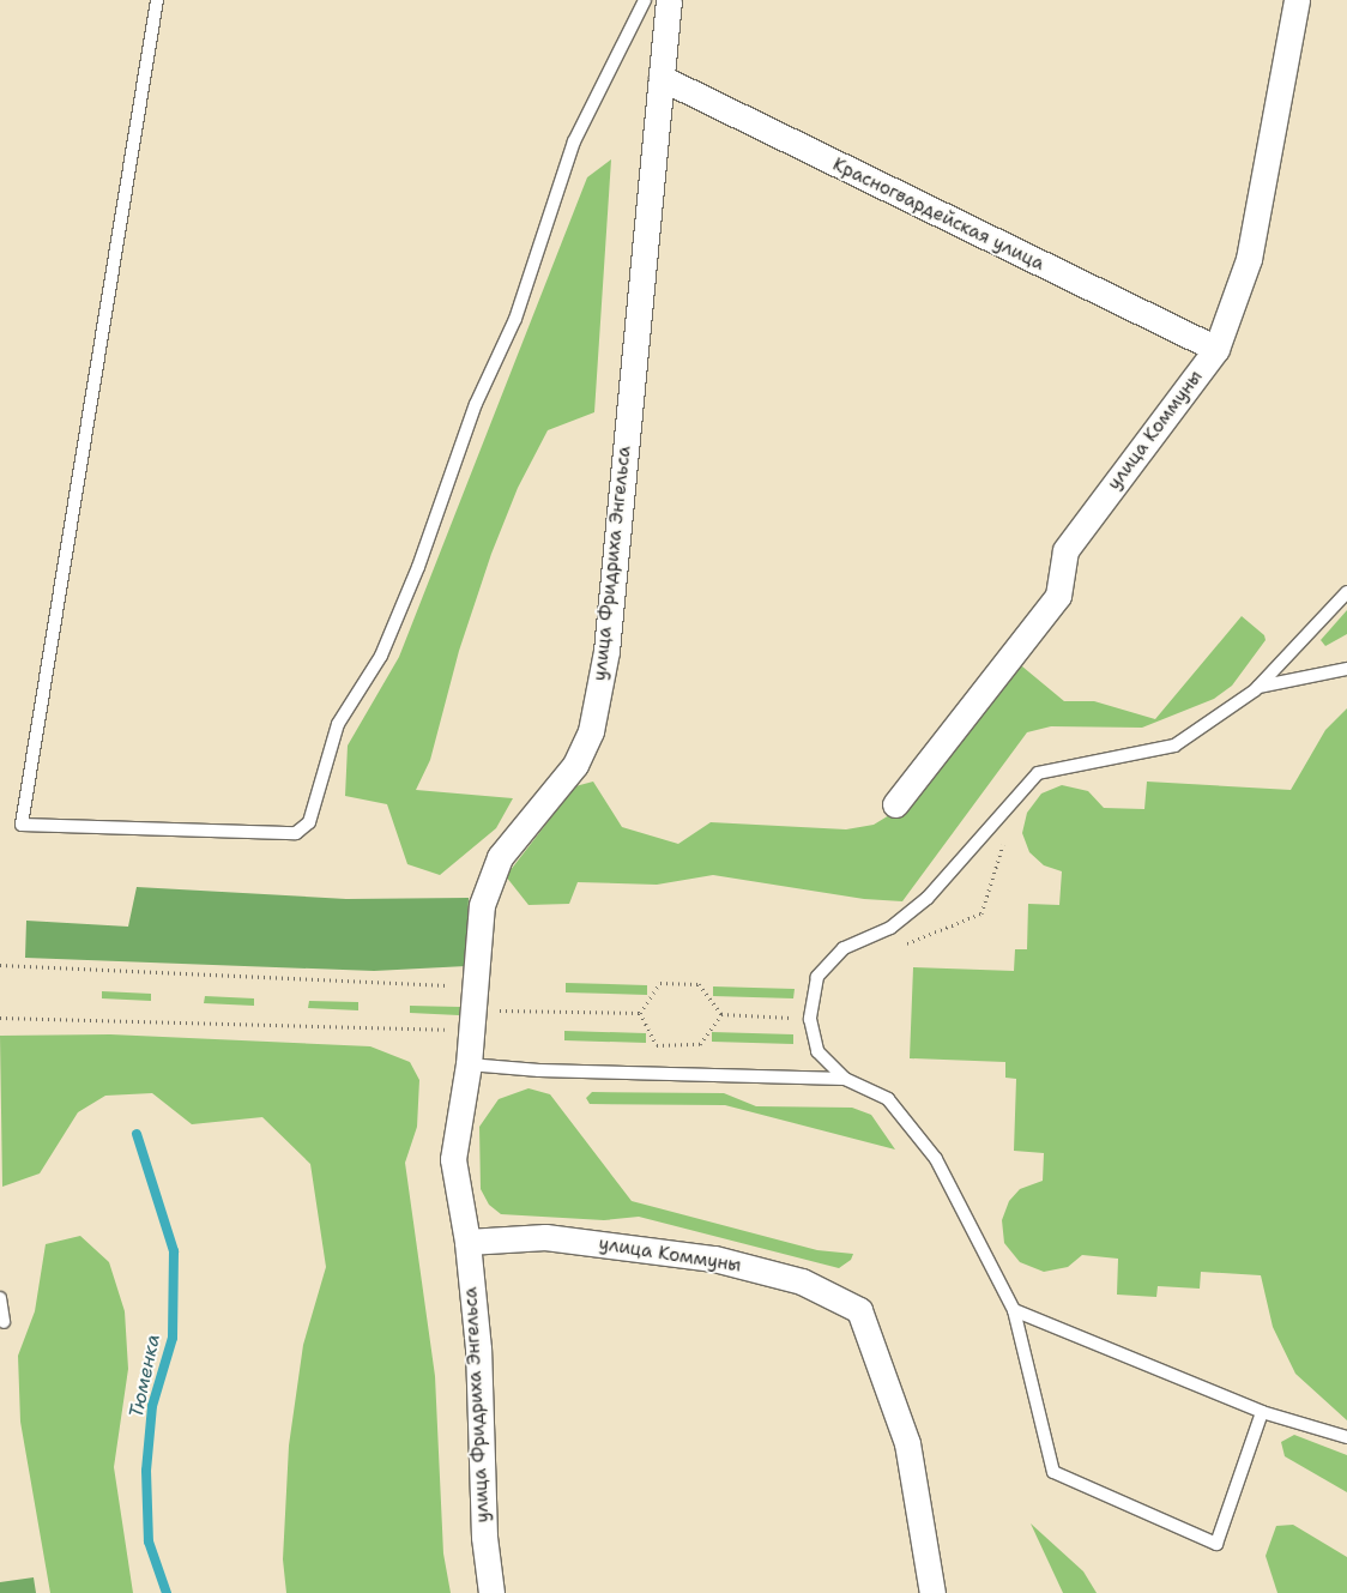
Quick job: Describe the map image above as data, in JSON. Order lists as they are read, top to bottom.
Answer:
{
  "streets": {
    "street": ["Красногвардейская улица", "улица Коммуны", "улица Фридриха Энгельса"]
  },
  "crossings": [
    ["Красногвардейская улица", "улица Коммуны"],
    ["Красногвардейская улица", "улица Фридриха Энгельса"],
    ["улица Коммуны", "улица Фридриха Энгельса"]
  ],
  "water": ["Тюменка"]
}
